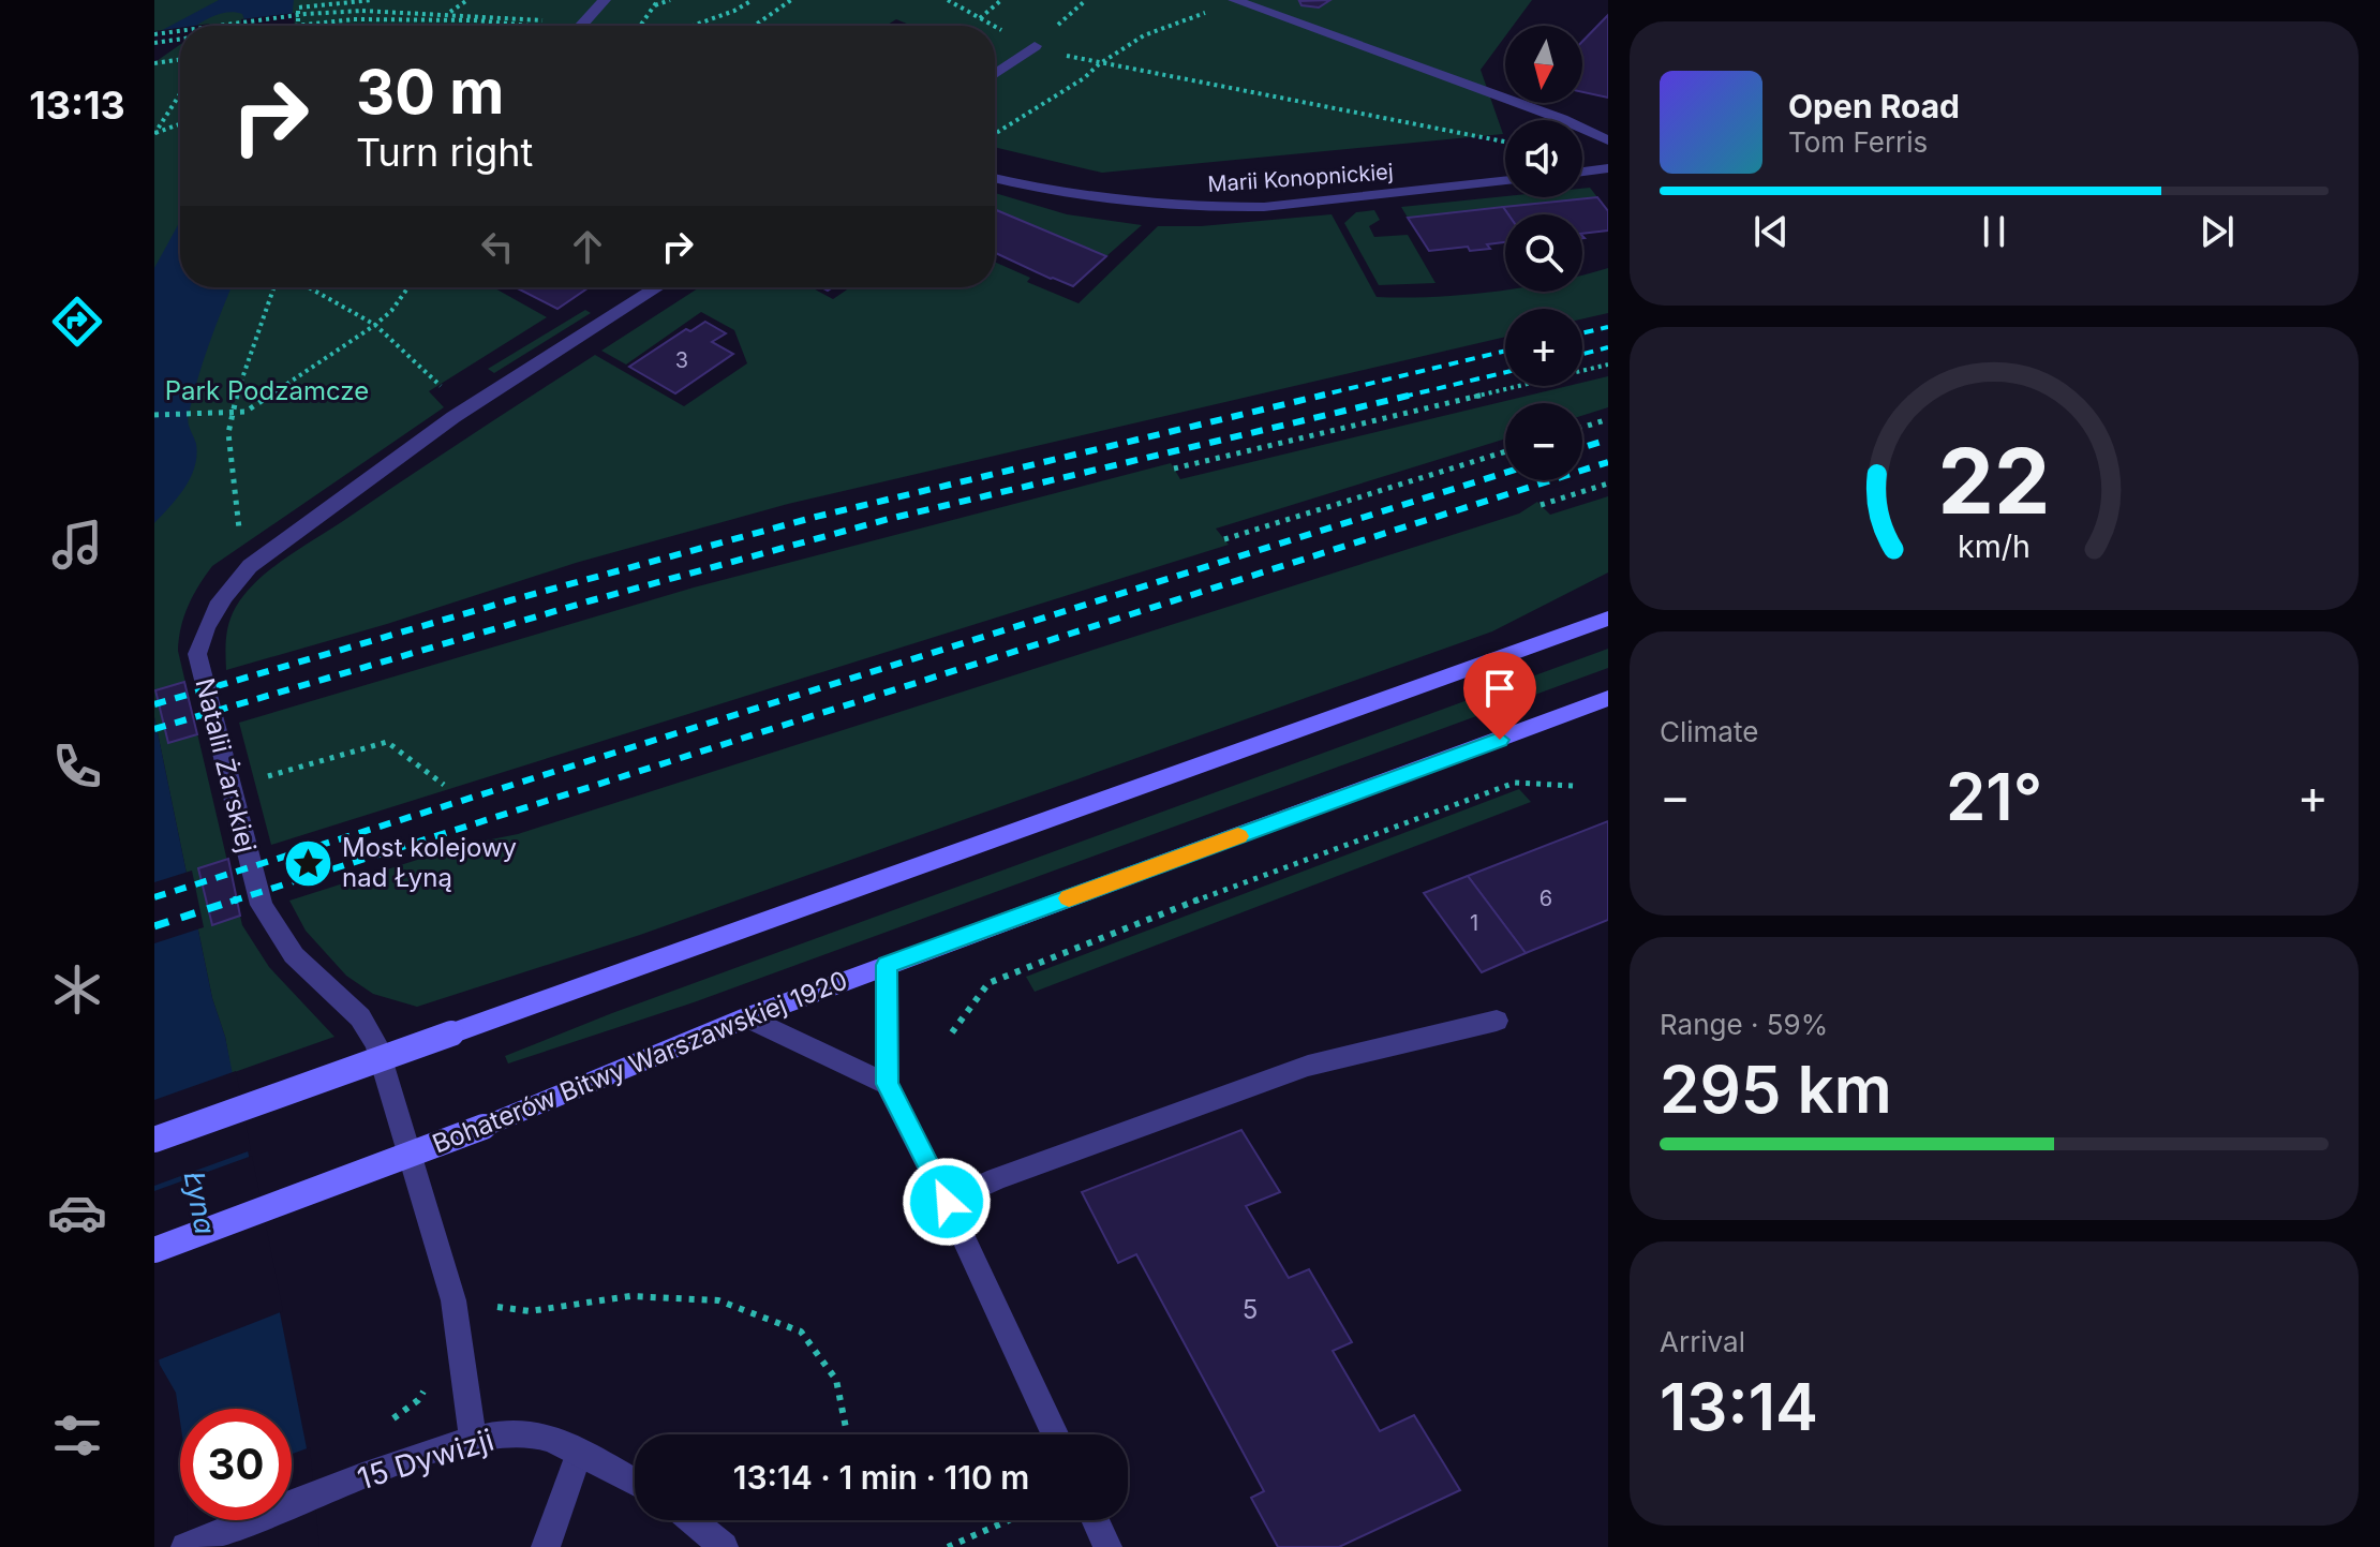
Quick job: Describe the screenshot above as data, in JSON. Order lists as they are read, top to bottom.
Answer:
{
  "streets": {
    "main road": ["Bohaterów Bitwy Warszawskiej 1920"],
    "street": ["Marii Konopnickiej", "Natalii Żarskiej", "15 Dywizji"]
  },
  "crossings": [
    ["Natalii Żarskiej", "15 Dywizji"]
  ],
  "water": ["Łyna"],
  "parks": ["Park Podzamcze"],
  "places": {
    "place": ["Most kolejowy nad Łyną"]
  },
  "house_numbers": [
    "3",
    "6",
    "1",
    "5"
  ],
  "north": "bottom",
  "page": {
    "tabs": "13:13",
    "map_buttons": ["+", "−"],
    "turn": ["30 m", "Turn right"],
    "song": ["Open Road", "Tom Ferris"],
    "tile": [
      "Climate",
      ["Range · 59%", "295 km"],
      ["Arrival", "13:14"]
    ],
    "heat": ["−", "21°", "+"],
    "limit": "30",
    "trip": "13:14 · 1 min · 110 m",
    "gauge": ["22", "km/h"]
  }
}
